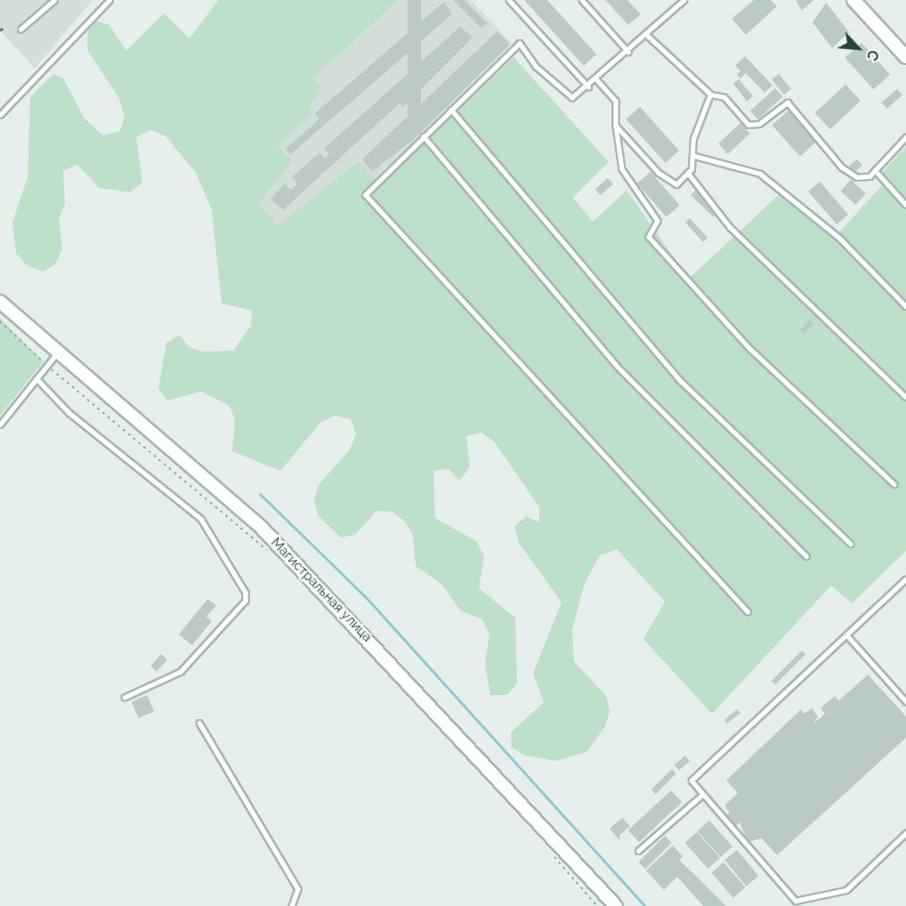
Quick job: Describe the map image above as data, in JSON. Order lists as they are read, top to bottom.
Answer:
{
  "streets": {
    "main road": ["Магистральная улица"]
  },
  "north": "bottom right"
}
